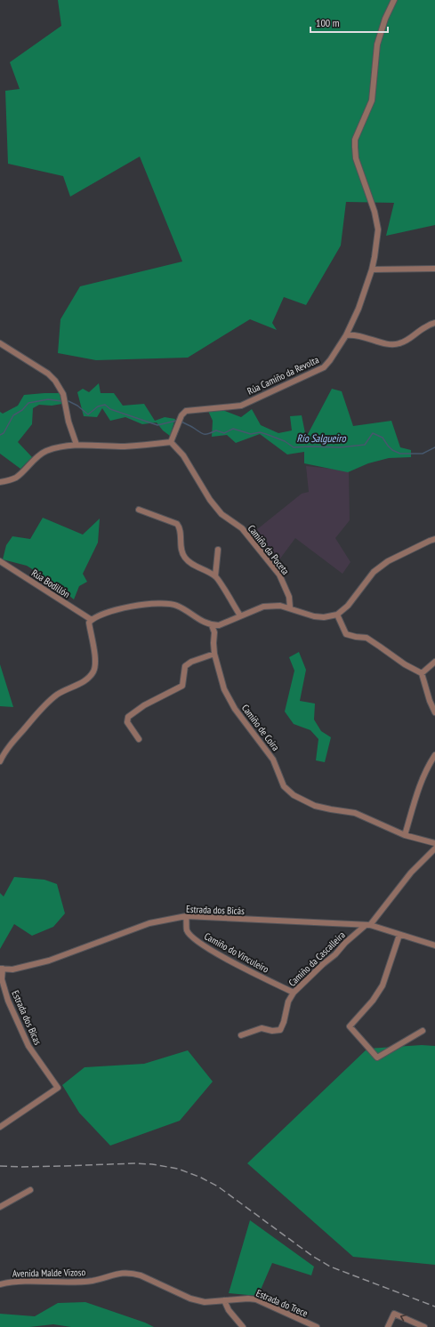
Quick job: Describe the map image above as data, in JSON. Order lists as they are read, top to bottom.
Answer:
{
  "streets": {
    "street": [
      "Rúa Camiño da Revolta",
      "Camiño da Poceta",
      "Rúa Bodillón",
      "Camiño de Coira",
      "Estrada dos Bicás",
      "Camiño do Vinculeiro",
      "Camiño da Cascalleira",
      "Estrada dos Bicas",
      "Avenida Malde Vizoso",
      "Estrada do Trece"
    ]
  },
  "crossings": [
    ["Rúa Camiño da Revolta", "Camiño da Poceta"],
    ["Estrada dos Bicás", "Camiño do Vinculeiro"],
    ["Estrada dos Bicás", "Camiño da Cascalleira"],
    ["Estrada dos Bicás", "Estrada dos Bicas"],
    ["Camiño do Vinculeiro", "Camiño da Cascalleira"],
    ["Avenida Malde Vizoso", "Estrada do Trece"]
  ],
  "water": ["Río Salgueiro"],
  "scale_bar": "100 m"
}
